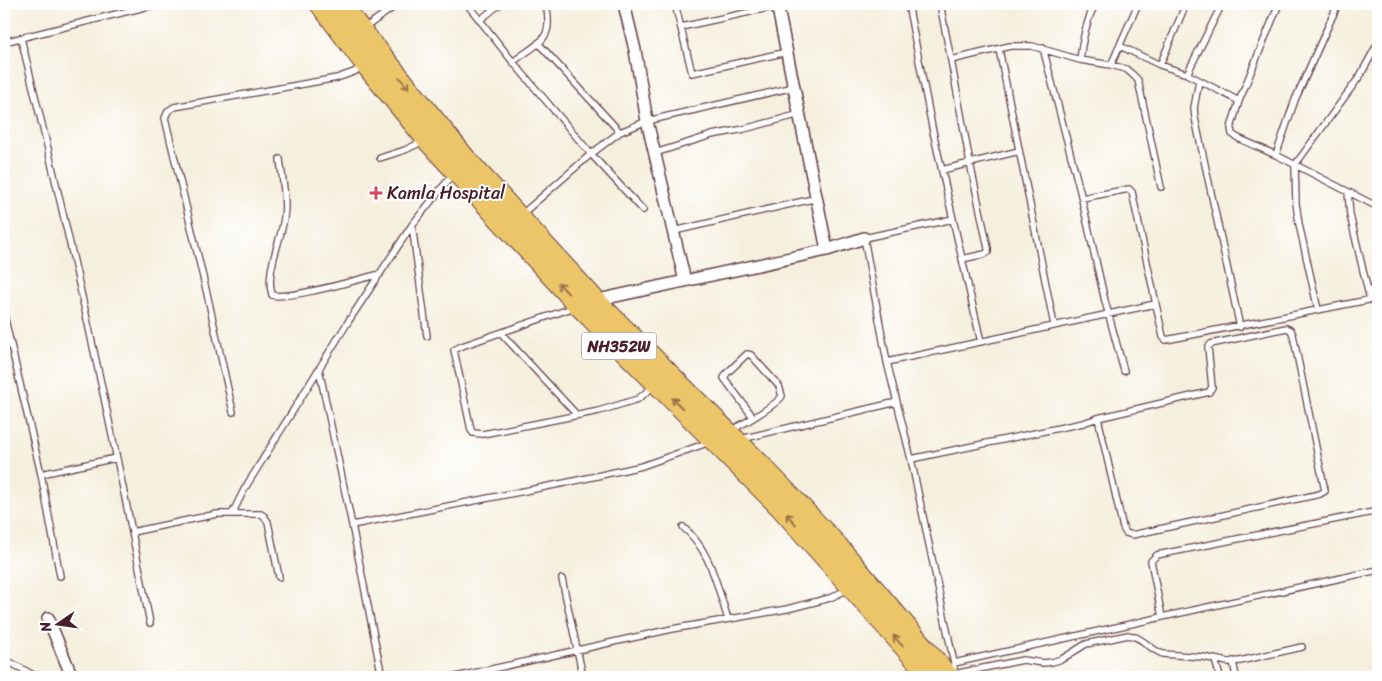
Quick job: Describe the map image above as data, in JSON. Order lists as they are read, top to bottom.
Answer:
{
  "streets": {
    "highway": ["NH352W"]
  },
  "places": {
    "health": ["Kamla Hospital"]
  },
  "north": "left"
}
